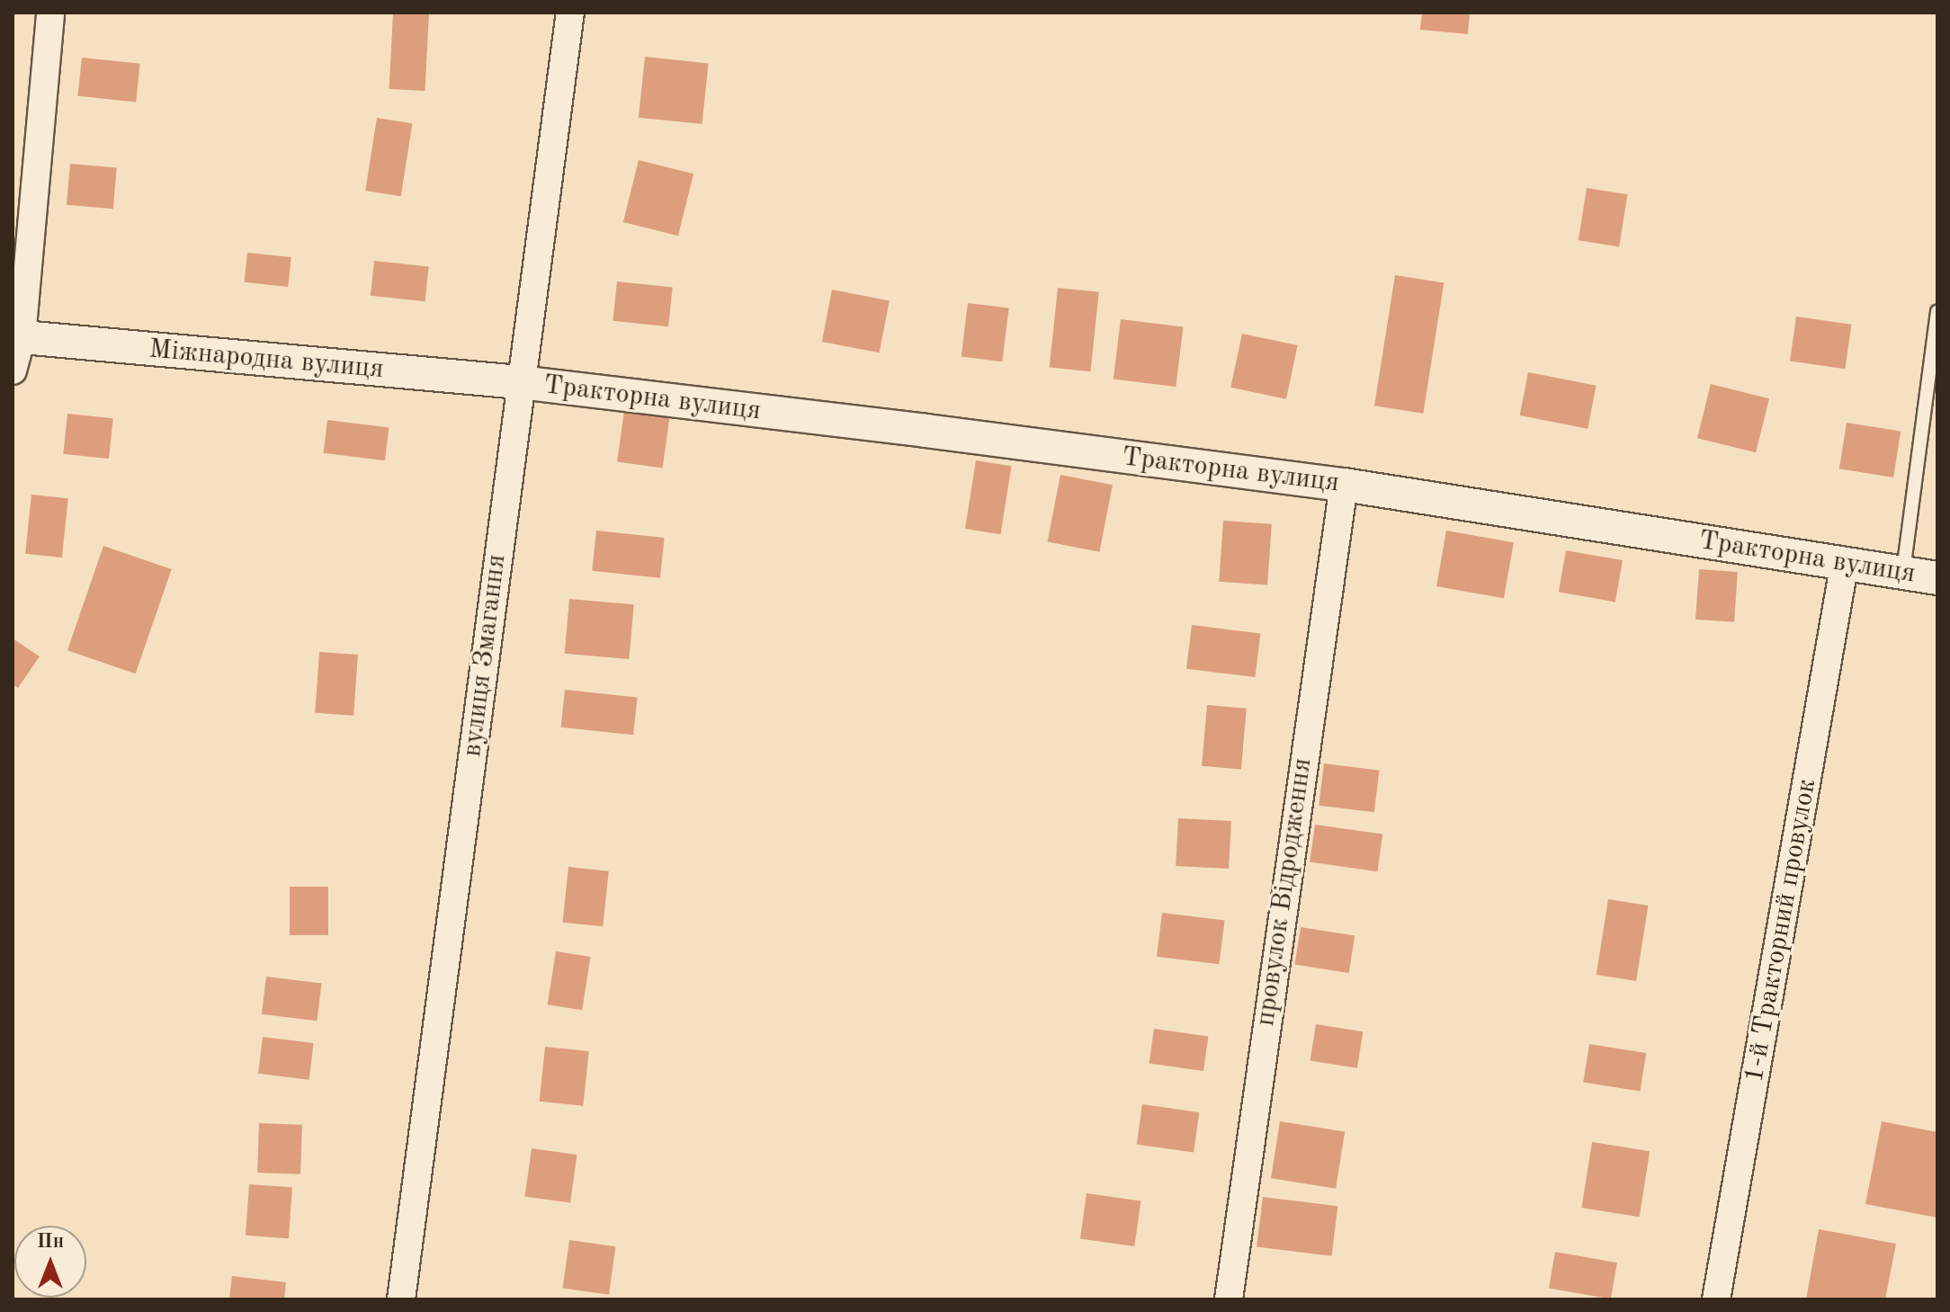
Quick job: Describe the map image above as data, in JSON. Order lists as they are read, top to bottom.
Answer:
{
  "streets": {
    "street": [
      "Міжнародна вулиця",
      "Тракторна вулиця",
      "вулиця Змагання",
      "провулок Відродження",
      "1-й Тракторний провулок"
    ]
  },
  "crossings": [
    ["Міжнародна вулиця", "Тракторна вулиця"],
    ["Міжнародна вулиця", "вулиця Змагання"],
    ["Тракторна вулиця", "вулиця Змагання"],
    ["Тракторна вулиця", "провулок Відродження"],
    ["Тракторна вулиця", "1-й Тракторний провулок"]
  ],
  "north": "top"
}
